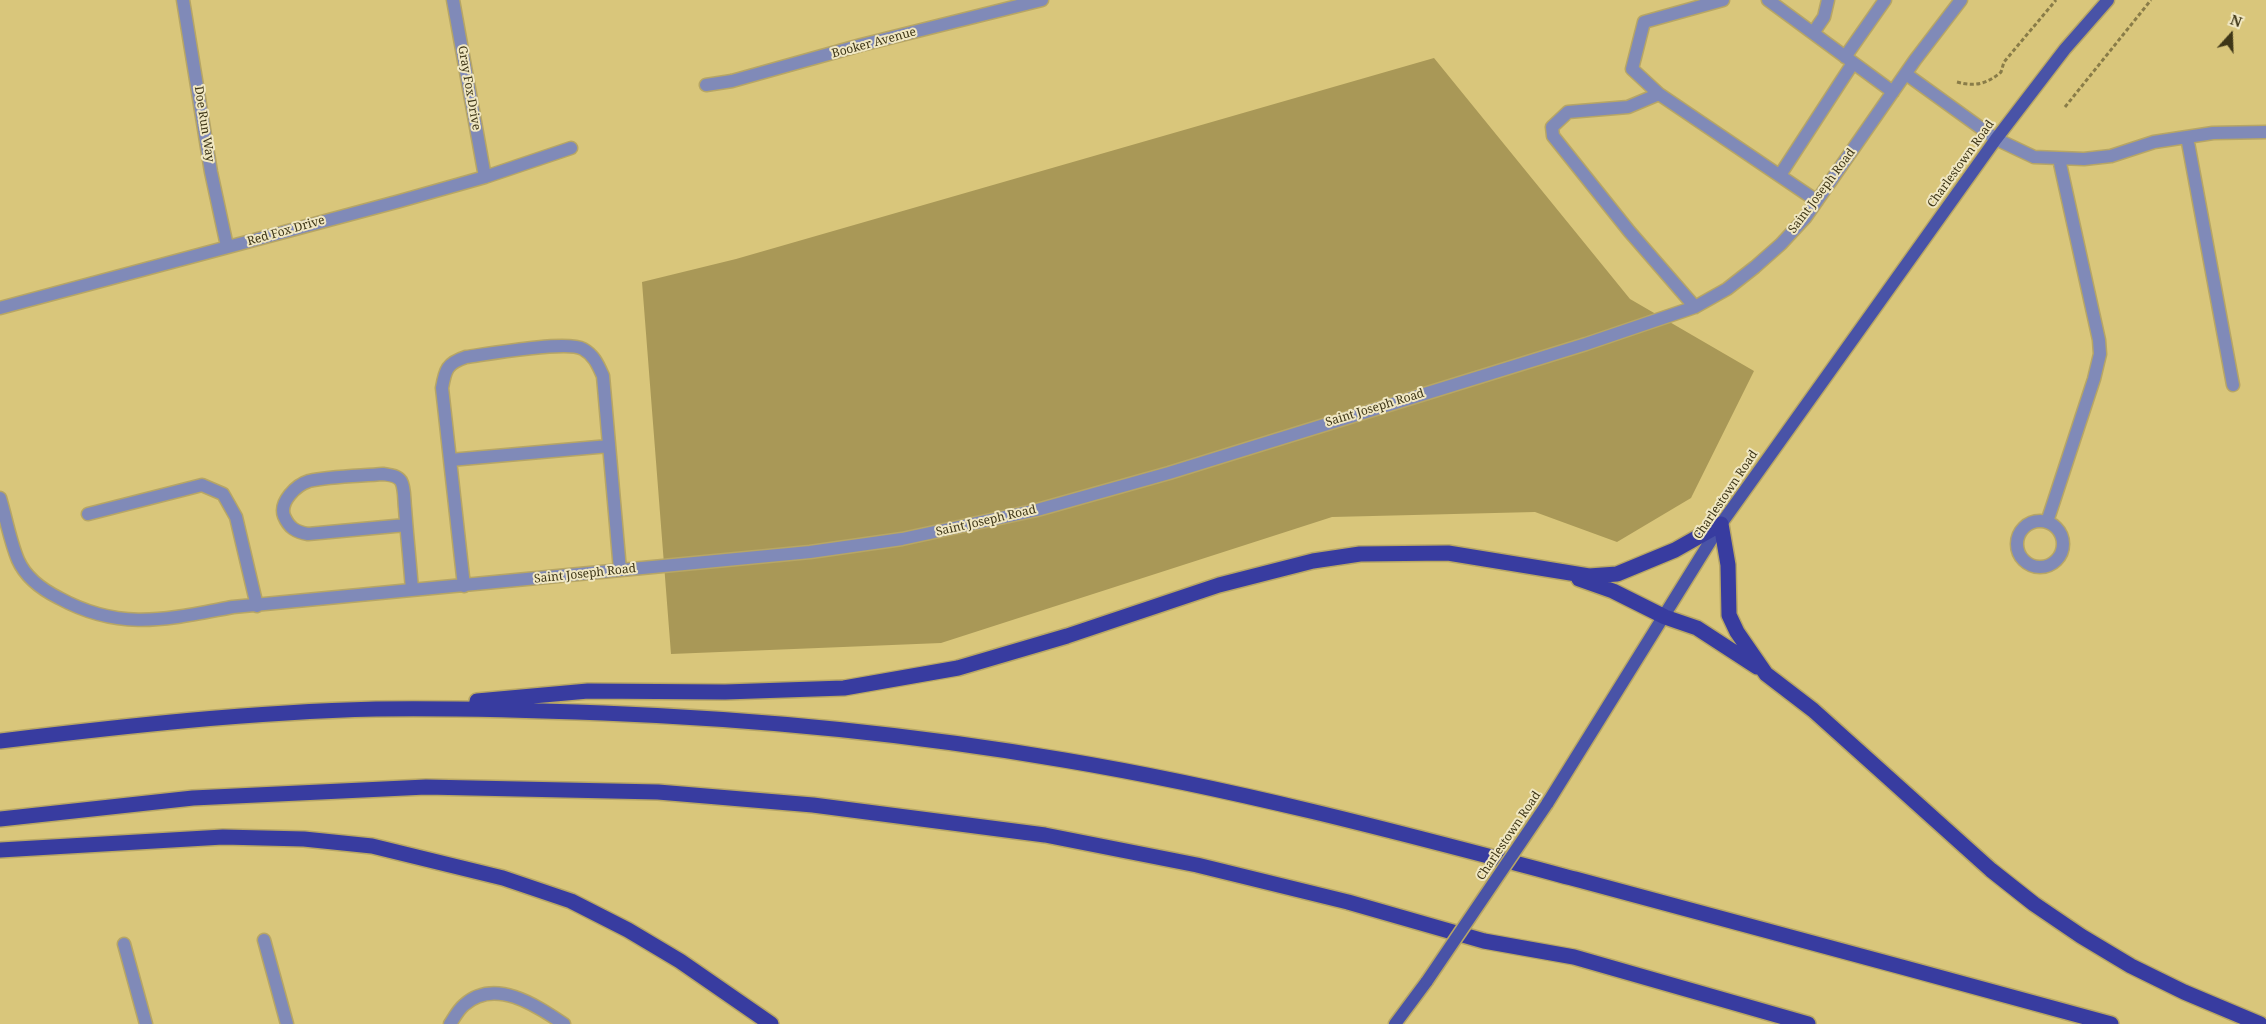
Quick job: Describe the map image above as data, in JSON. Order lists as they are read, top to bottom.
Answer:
{
  "streets": {
    "main road": ["Charlestown Road"],
    "street": [
      "Booker Avenue",
      "Gray Fox Drive",
      "Doe Run Way",
      "Saint Joseph Road",
      "Red Fox Drive"
    ]
  },
  "crossings": [
    ["Gray Fox Drive", "Red Fox Drive"],
    ["Doe Run Way", "Red Fox Drive"]
  ],
  "north": "top"
}
